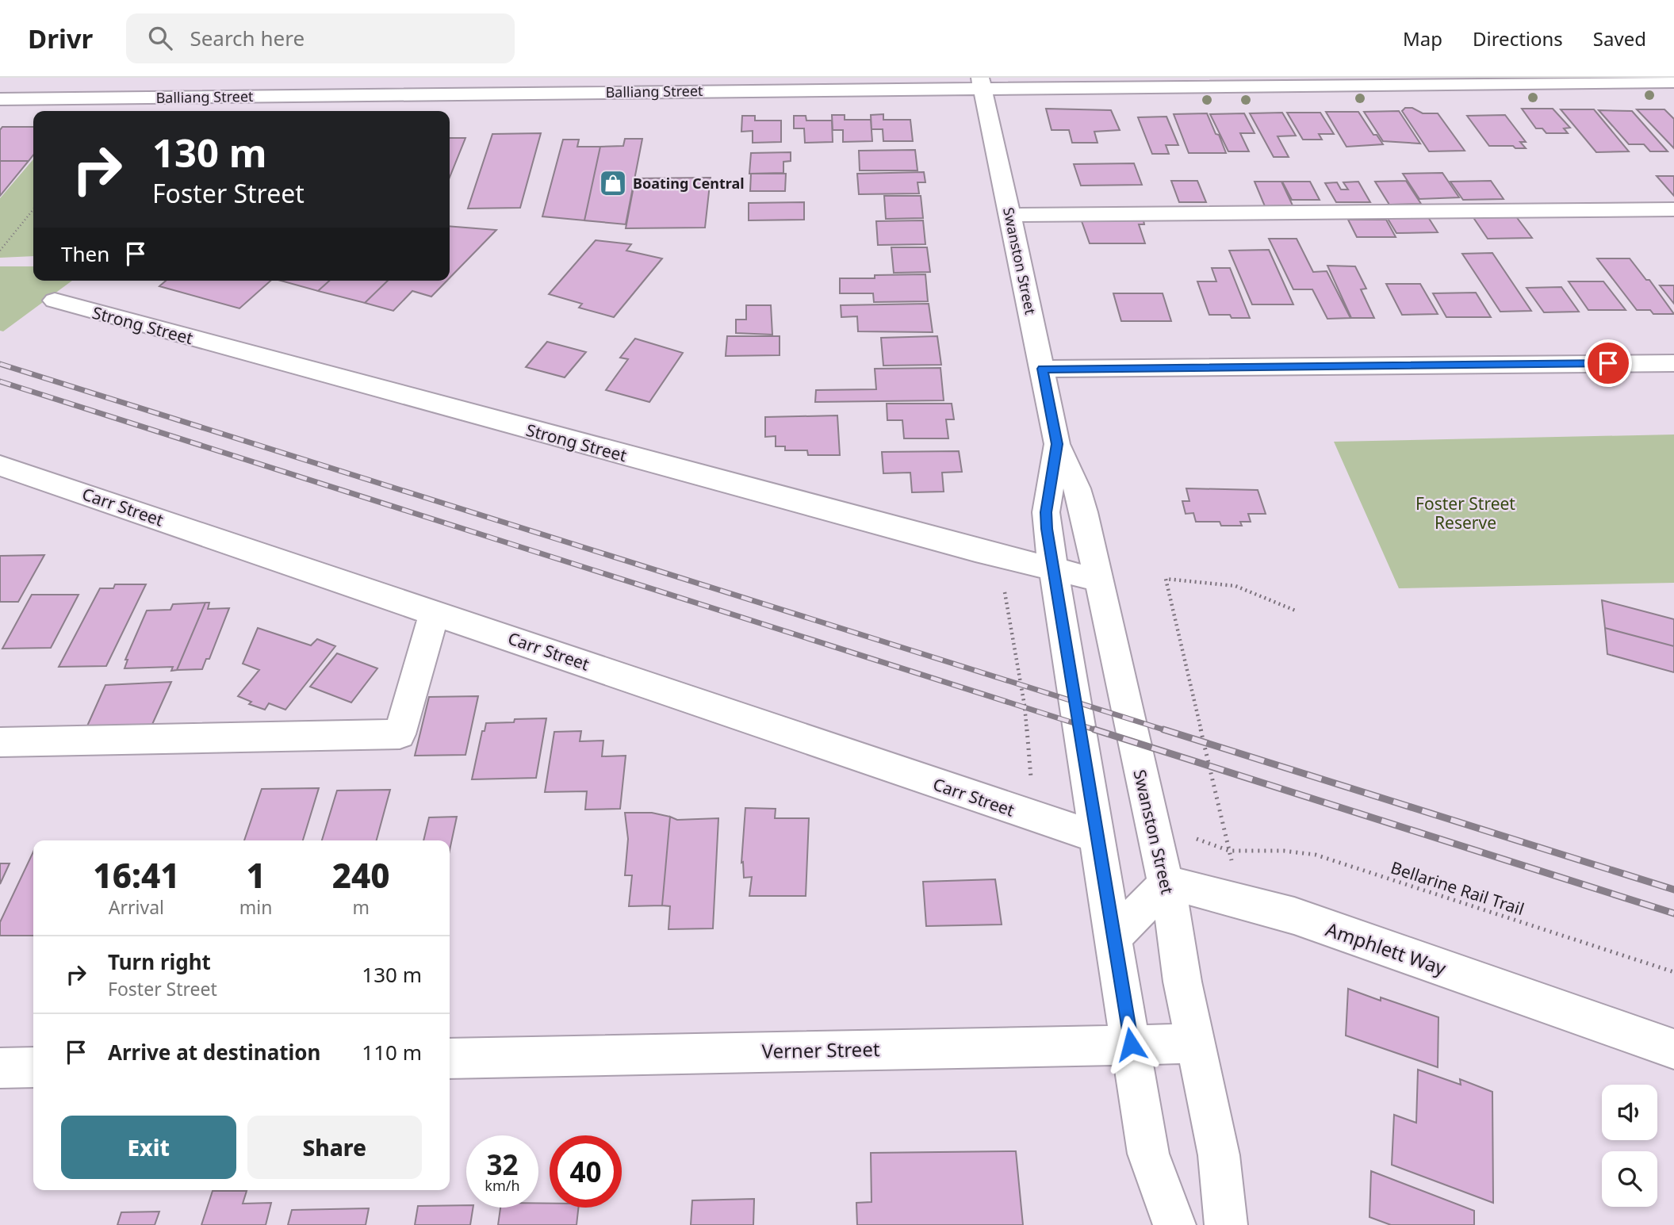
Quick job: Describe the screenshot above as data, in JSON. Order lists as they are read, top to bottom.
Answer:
{
  "streets": {
    "street": [
      "Balliang Street",
      "Swanston Street",
      "Strong Street",
      "Carr Street",
      "Amphlett Way",
      "Verner Street"
    ],
    "path": ["Bellarine Rail Trail"]
  },
  "crossings": [
    ["Balliang Street", "Swanston Street"],
    ["Swanston Street", "Strong Street"],
    ["Swanston Street", "Carr Street"],
    ["Swanston Street", "Amphlett Way"],
    ["Swanston Street", "Verner Street"]
  ],
  "parks": ["Foster Street Reserve"],
  "places": {
    "shop": ["Boating Central"]
  },
  "page": {
    "header": "Drivr",
    "search": "Search here",
    "nav": ["Map", "Directions", "Saved"],
    "turn": ["130 m", "Foster Street"],
    "then": "Then",
    "eta": [
      "16:41",
      "Arrival",
      "1",
      "min",
      "240",
      "m"
    ],
    "list": [
      {
        "name": "Turn right",
        "note": "Foster Street",
        "value": "130 m"
      },
      {
        "name": "Arrive at destination",
        "value": "110 m"
      }
    ],
    "buttons": ["Exit", "Share"],
    "speed": "32 km/h",
    "limit": "40"
  }
}
